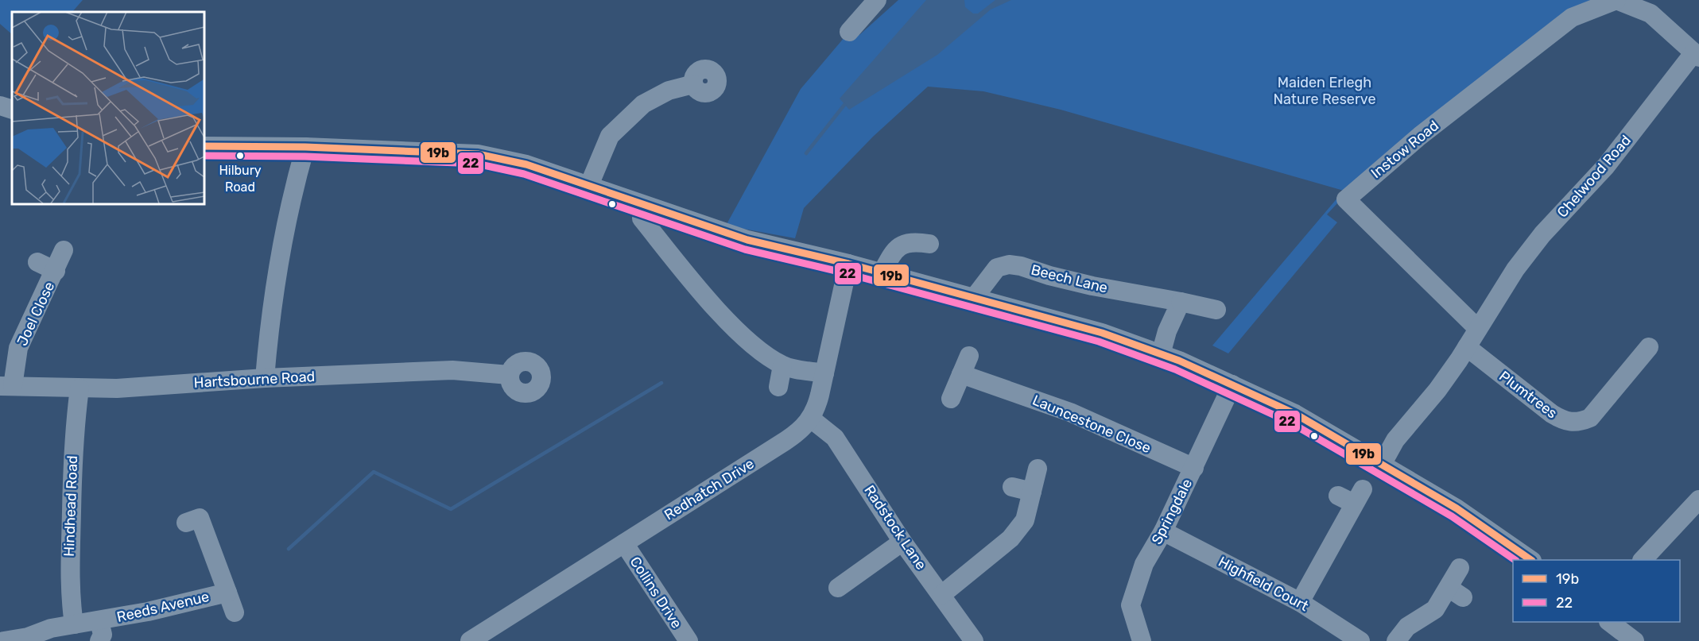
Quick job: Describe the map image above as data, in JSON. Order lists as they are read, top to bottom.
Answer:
{
  "streets": {
    "street": [
      "Instow Road",
      "Chelwood Road",
      "Beech Lane",
      "Joel Close",
      "Hartsbourne Road",
      "Plumtrees",
      "Launcestone Close",
      "Redhatch Drive",
      "Hindhead Road",
      "Springdale",
      "Radstock Lane",
      "Highfield Court",
      "Collins Drive",
      "Reeds Avenue"
    ]
  },
  "crossings": [
    ["Instow Road", "Chelwood Road"],
    ["Chelwood Road", "Plumtrees"],
    ["Joel Close", "Hartsbourne Road"],
    ["Hartsbourne Road", "Hindhead Road"],
    ["Launcestone Close", "Springdale"],
    ["Redhatch Drive", "Radstock Lane"],
    ["Redhatch Drive", "Collins Drive"],
    ["Hindhead Road", "Reeds Avenue"],
    ["Springdale", "Highfield Court"]
  ],
  "parks": ["Maiden Erlegh Nature Reserve"],
  "places": ["Hilbury Road"],
  "lines": ["transit line 19b", "transit line 22"],
  "legend": ["19b", "22"]
}
